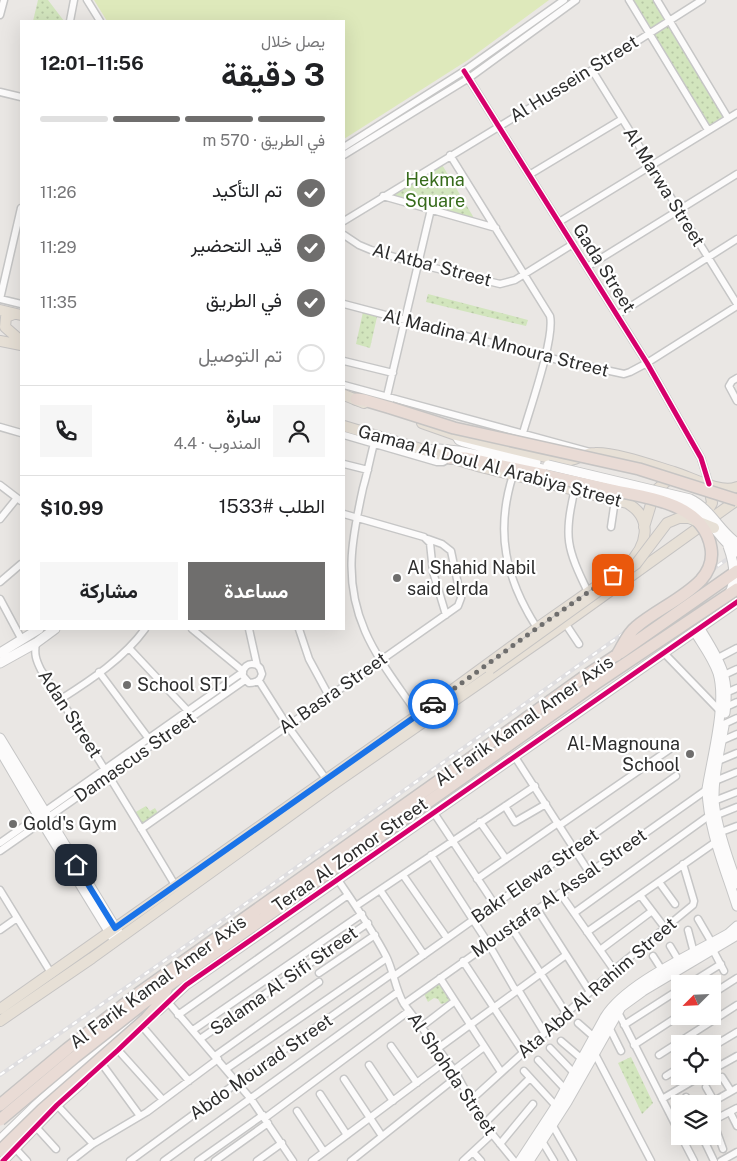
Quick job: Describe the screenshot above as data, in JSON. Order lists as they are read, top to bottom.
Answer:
{
  "streets": {
    "highway": ["Al Farik Kamal Amer Axis"],
    "main road": ["Gamaa Al Doul Al Arabiya Street"],
    "street": [
      "Al Hussein Street",
      "Al Marwa Street",
      "Al Atba' Street",
      "Gada Street",
      "Al Madina Al Mnoura Street",
      "Al Basra Street",
      "Adan Street",
      "Damascus Street",
      "Teraa Al Zomor Street",
      "Bakr Elewa Street",
      "Moustafa Al Assal Street",
      "Salama Al Sifi Street",
      "Ata Abd Al Rahim Street",
      "Abdo Mourad Street",
      "Al Shohda Street"
    ]
  },
  "crossings": [
    ["Al Hussein Street", "Al Marwa Street"],
    ["Al Hussein Street", "Gada Street"],
    ["Al Marwa Street", "Al Madina Al Mnoura Street"],
    ["Al Atba' Street", "Gada Street"],
    ["Gada Street", "Al Madina Al Mnoura Street"],
    ["Gada Street", "Gamaa Al Doul Al Arabiya Street"],
    ["Al Basra Street", "Adan Street"],
    ["Adan Street", "Damascus Street"],
    ["Teraa Al Zomor Street", "Al Shohda Street"],
    ["Bakr Elewa Street", "Abdo Mourad Street"],
    ["Bakr Elewa Street", "Al Shohda Street"],
    ["Moustafa Al Assal Street", "Al Shohda Street"],
    ["Salama Al Sifi Street", "Al Shohda Street"],
    ["Ata Abd Al Rahim Street", "Al Shohda Street"],
    ["Abdo Mourad Street", "Al Shohda Street"]
  ],
  "parks": ["Hekma Square"],
  "places": [
    "Al Shahid Nabil said elrda",
    "School STJ",
    "Al-Magnouna School",
    "Gold's Gym"
  ],
  "north": "bottom left",
  "page": {
    "heading": ["3 دقيقة", "يصل خلال", "11:56–12:01"],
    "panel": [
      "سارة",
      "المندوب · 4.4",
      "الطلب #1533",
      "$10.99"
    ],
    "bar": "في الطريق · 570 m",
    "list": [
      ["تم التأكيد", "11:26"],
      ["قيد التحضير", "11:29"],
      ["في الطريق", "11:35"],
      "تم التوصيل"
    ],
    "buttons": ["مساعدة", "مشاركة"]
  }
}
